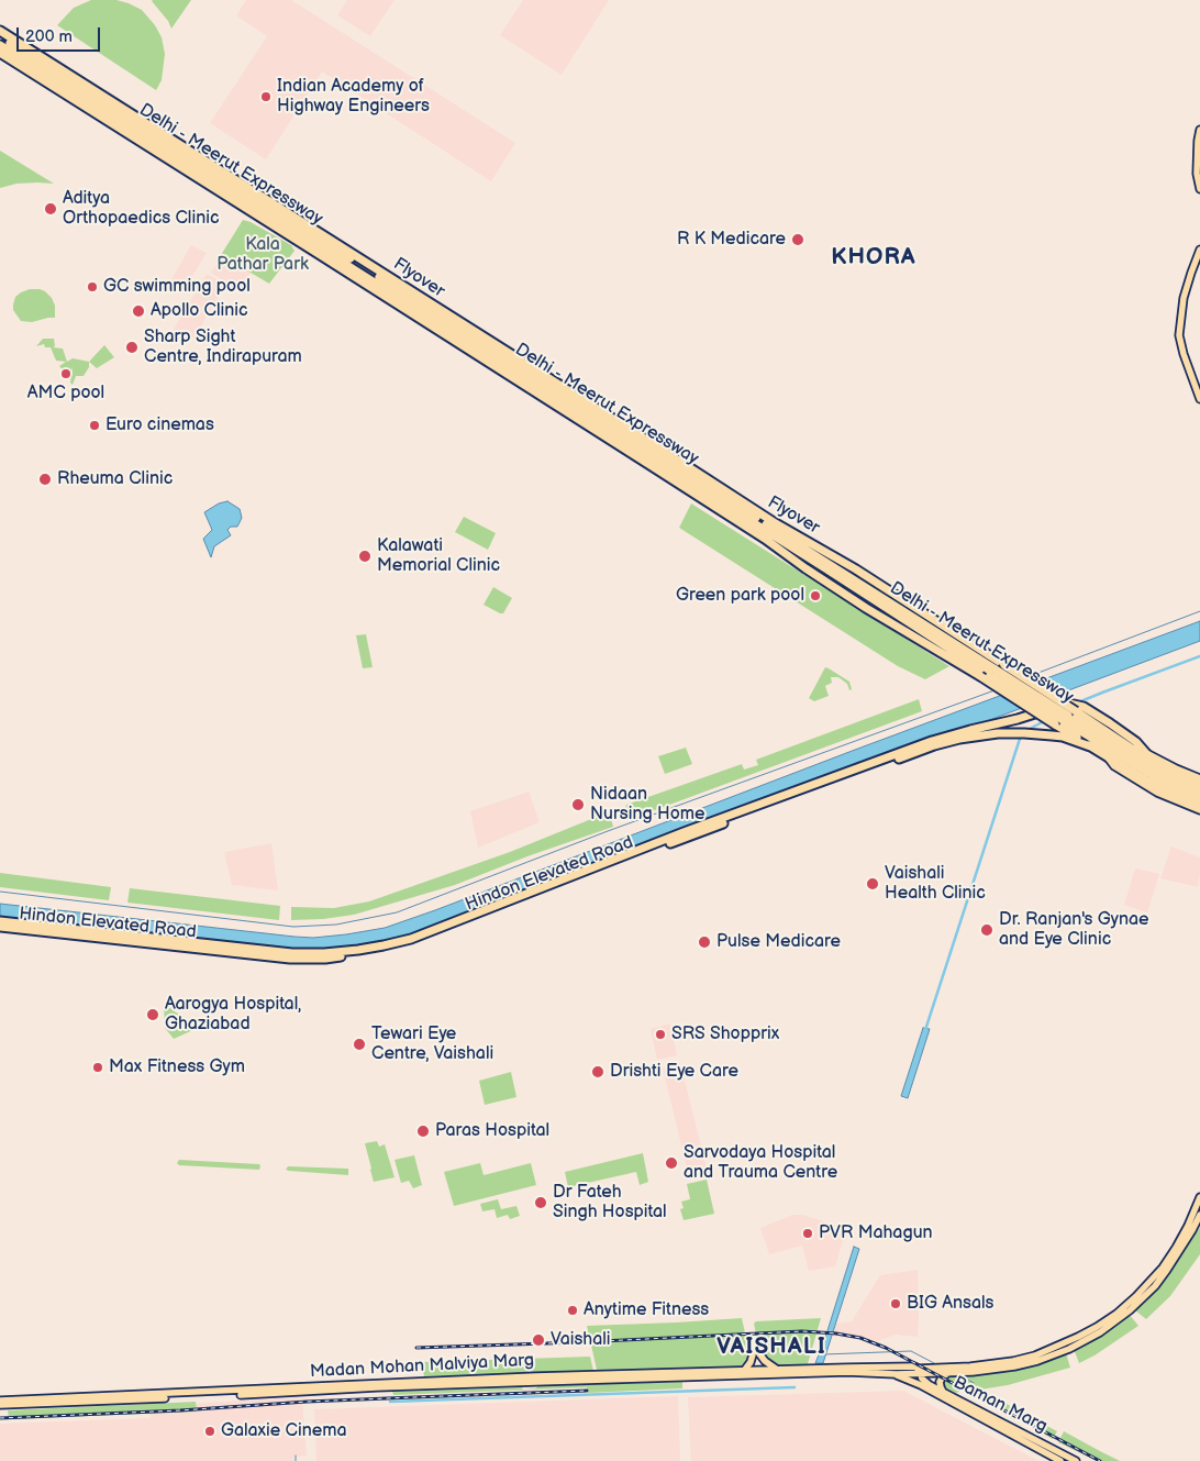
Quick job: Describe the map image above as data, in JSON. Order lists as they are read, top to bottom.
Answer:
{
  "streets": {
    "highway": ["Delhi - Meerut Expressway", "Flyover", "Hindon Elevated Road"],
    "main road": ["Madan Mohan Malviya Marg", "Baman Marg"]
  },
  "crossings": [
    ["Madan Mohan Malviya Marg", "Baman Marg"]
  ],
  "districts": ["KHORA", "VAISHALI"],
  "parks": ["Kala Pathar Park"],
  "places": [
    "Indian Academy of Highway Engineers",
    "Aditya Orthopaedics Clinic",
    "R K Medicare",
    "GC swimming pool",
    "Apollo Clinic",
    "Sharp Sight Centre, Indirapuram",
    "AMC pool",
    "Euro cinemas",
    "Rheuma Clinic",
    "Kalawati Memorial Clinic",
    "Green park pool",
    "Nidaan Nursing Home",
    "Vaishali Health Clinic",
    "Dr. Ranjan's Gynae and Eye Clinic",
    "Pulse Medicare",
    "Aarogya Hospital, Ghaziabad",
    "SRS Shopprix",
    "Tewari Eye Centre, Vaishali",
    "Max Fitness Gym",
    "Drishti Eye Care",
    "Paras Hospital",
    "Sarvodaya Hospital and Trauma Centre",
    "Dr Fateh Singh Hospital",
    "PVR Mahagun",
    "BIG Ansals",
    "Anytime Fitness",
    "Vaishali",
    "Galaxie Cinema"
  ],
  "scale_bar": "200 m"
}
